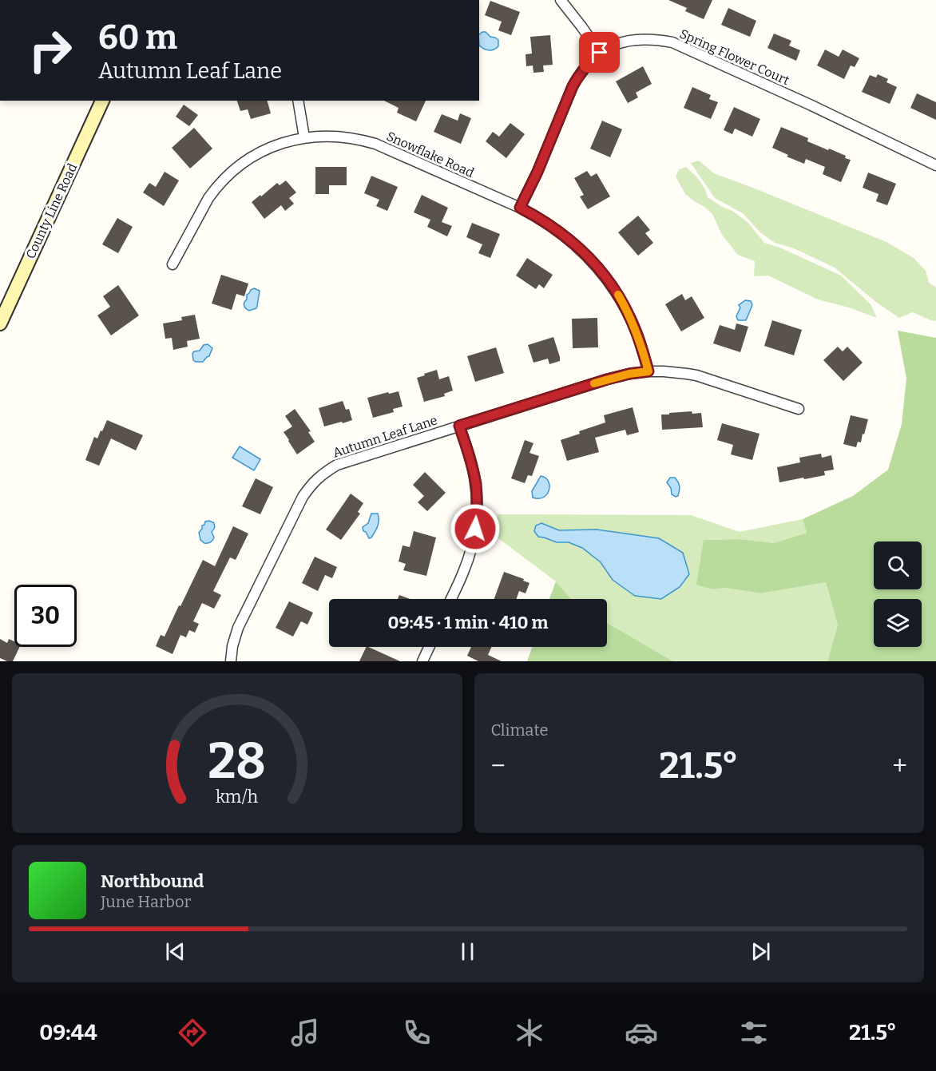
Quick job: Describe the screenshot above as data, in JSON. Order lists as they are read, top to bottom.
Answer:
{
  "streets": {
    "main road": ["County Line Road"],
    "street": ["Spring Flower Court", "Snowflake Road", "Autumn Leaf Lane"]
  },
  "crossings": [
    ["Spring Flower Court", "Snowflake Road"],
    ["Snowflake Road", "Autumn Leaf Lane"]
  ],
  "page": {
    "turn": ["60 m", "Autumn Leaf Lane"],
    "limit": "30",
    "trip": "09:45 · 1 min · 410 m",
    "tile": "Climate",
    "heat": ["−", "21.5°", "+"],
    "song": ["Northbound", "June Harbor"],
    "tabs": ["09:44", "21.5°"],
    "gauge": ["28", "km/h"]
  }
}
